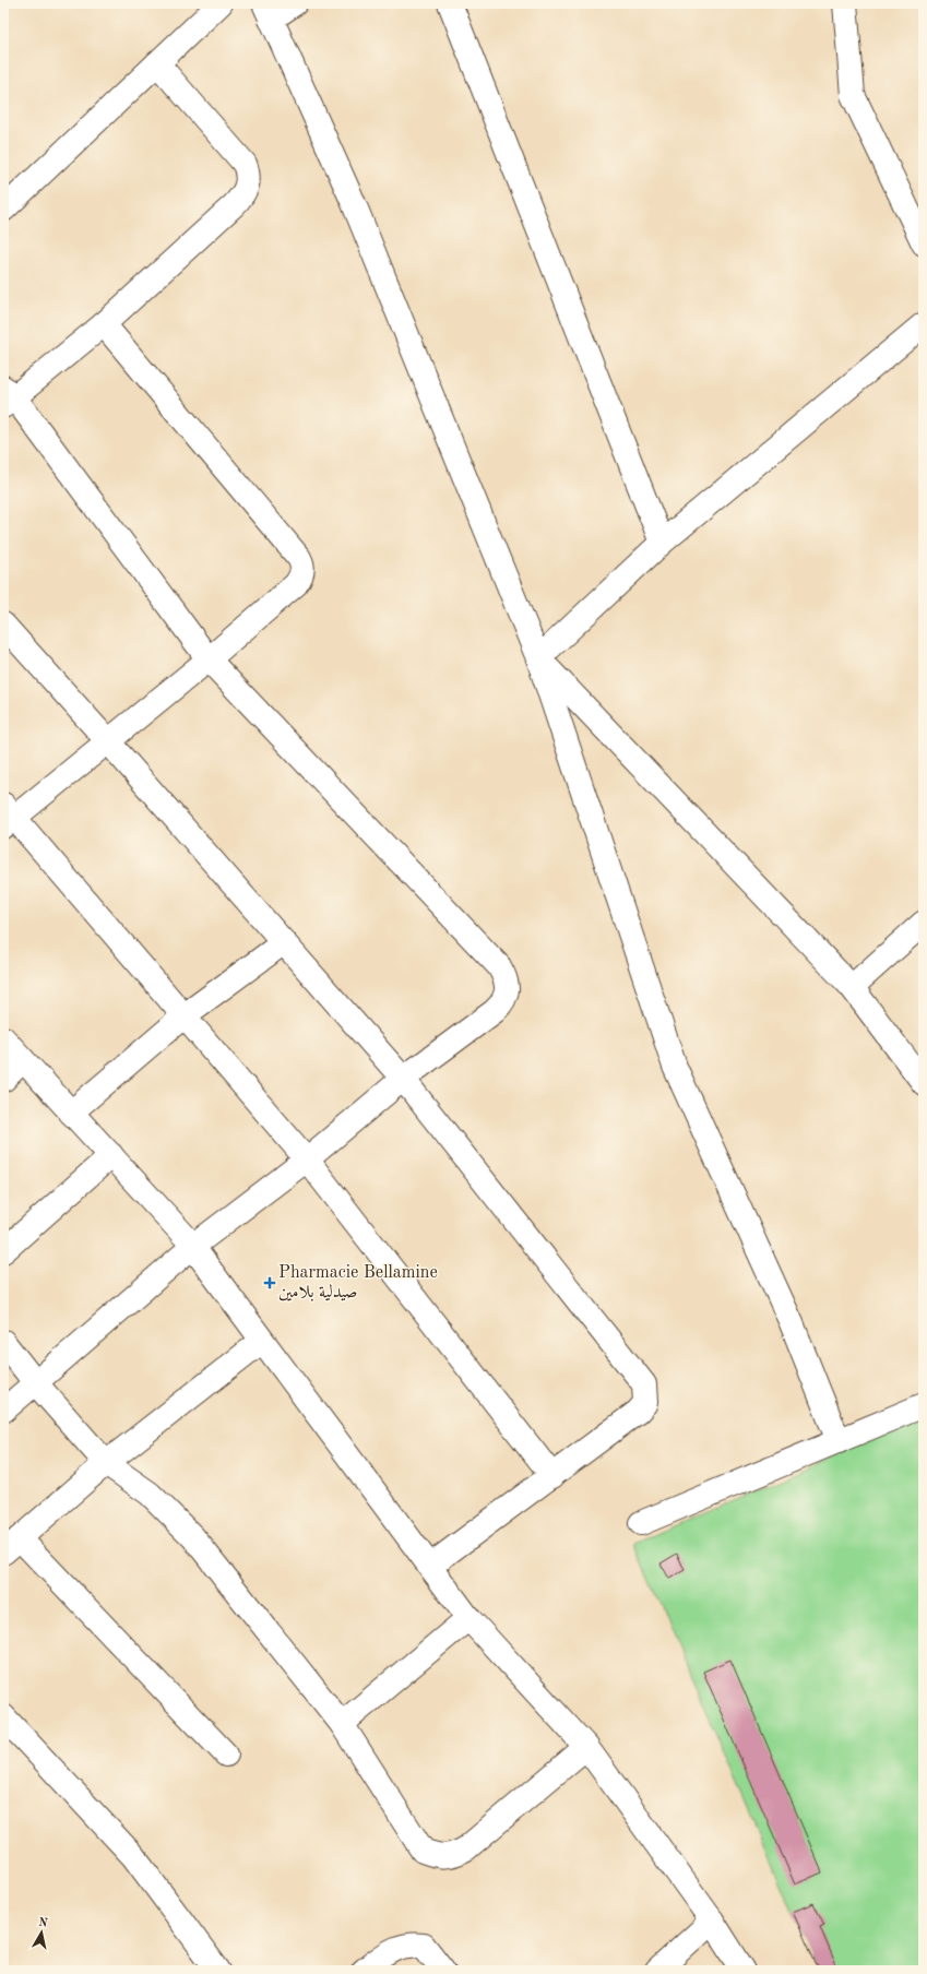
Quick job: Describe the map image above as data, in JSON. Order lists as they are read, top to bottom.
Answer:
{
  "places": {
    "health": ["Pharmacie Bellamine صيدلية بلامين"]
  },
  "north": "top"
}
